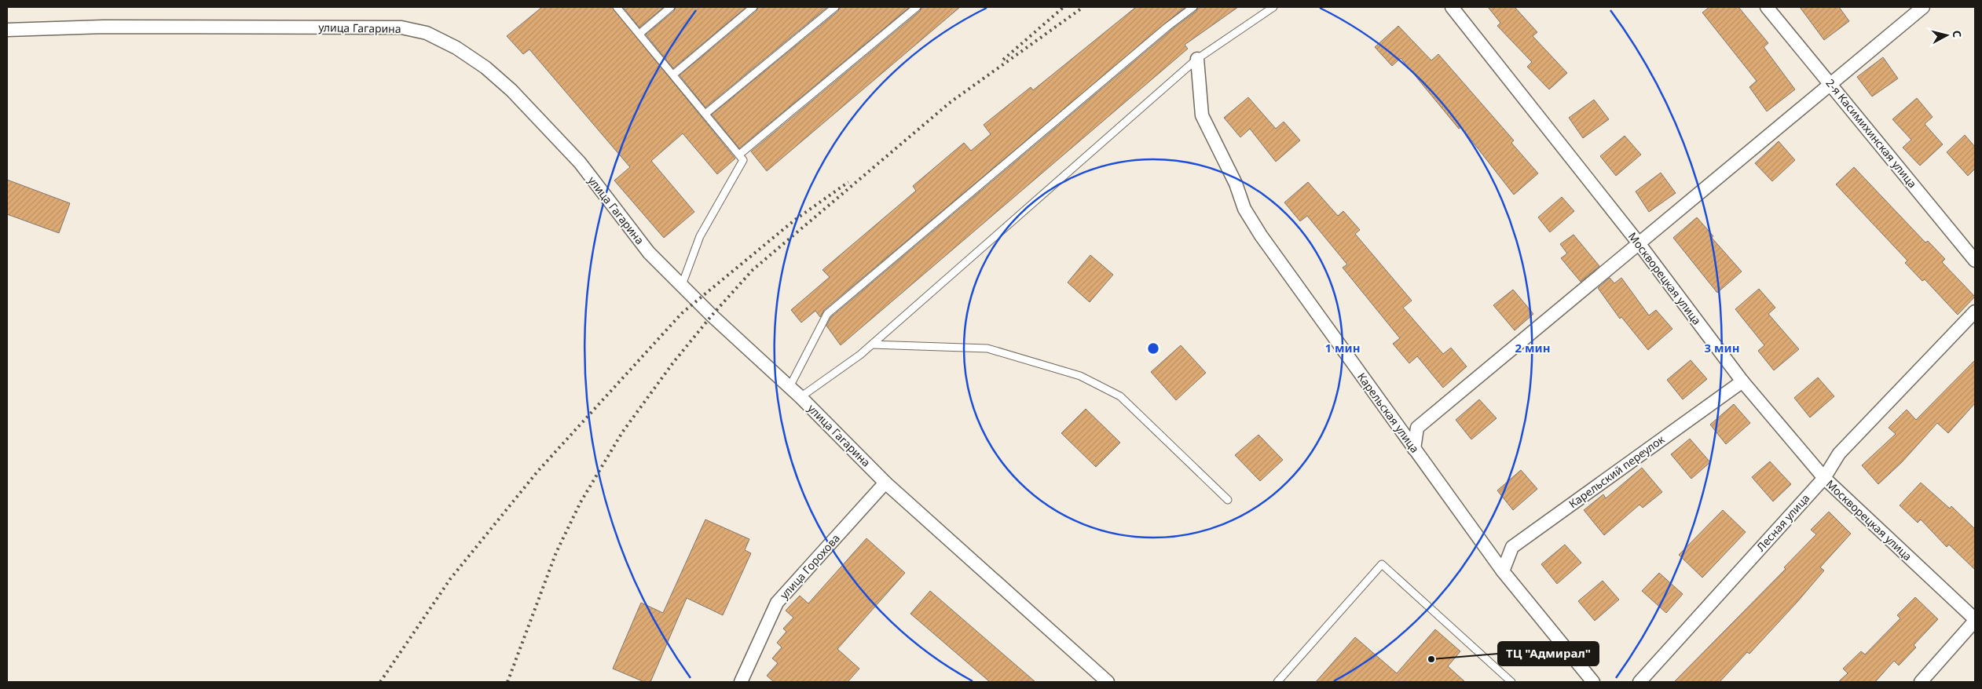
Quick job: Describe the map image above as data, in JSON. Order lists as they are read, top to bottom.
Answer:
{
  "streets": {
    "street": [
      "улица Гагарина",
      "2-я Касимихинская улица",
      "Москворецкая улица",
      "Карельская улица",
      "Карельский переулок",
      "Лесная улица",
      "улица Горохова"
    ]
  },
  "crossings": [
    ["улица Гагарина", "улица Горохова"],
    ["Москворецкая улица", "Карельский переулок"],
    ["Москворецкая улица", "Лесная улица"],
    ["Карельская улица", "Карельский переулок"]
  ],
  "places": ["ТЦ \"Адмирал\""],
  "north": "right",
  "rings": ["1 мин", "2 мин", "3 мин"]
}
